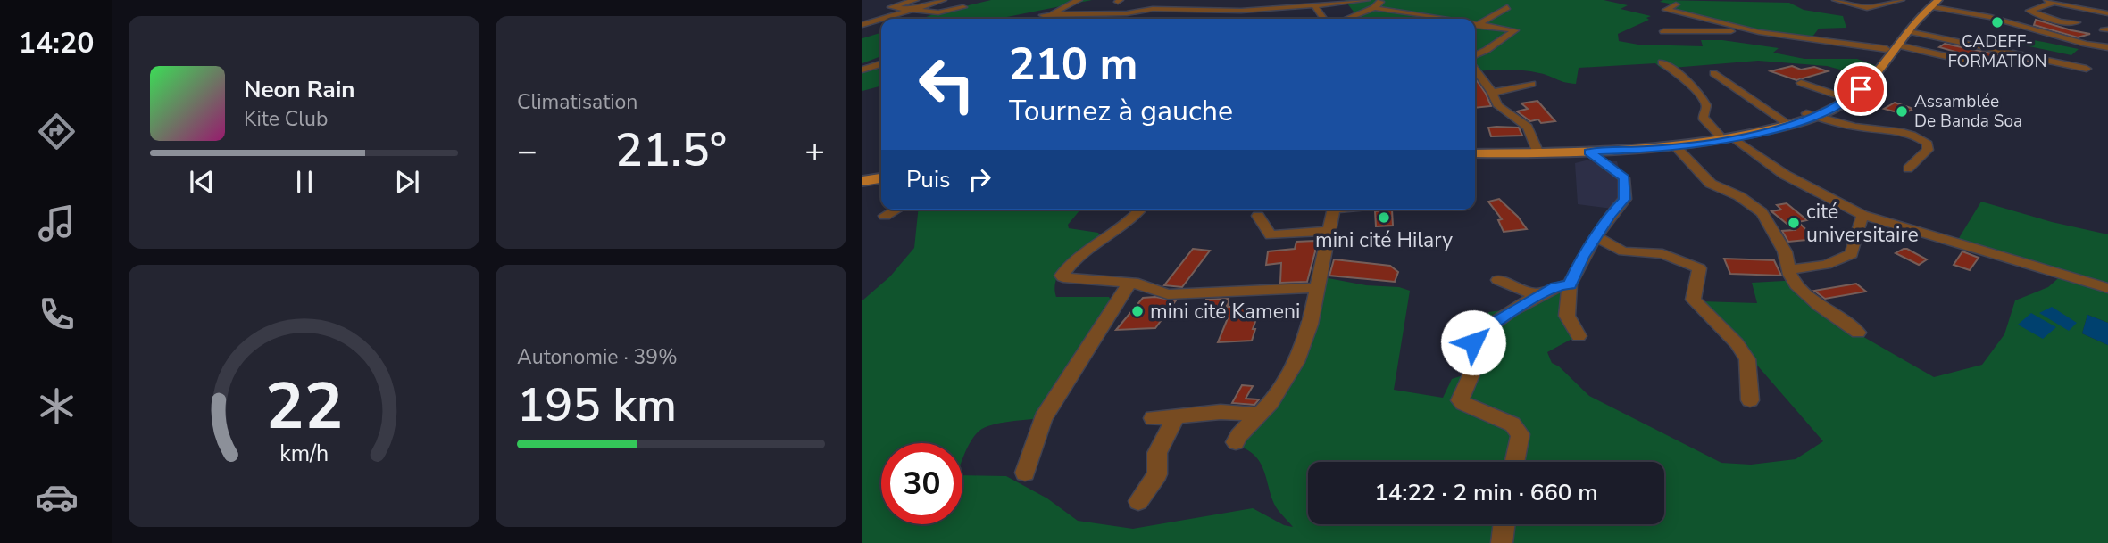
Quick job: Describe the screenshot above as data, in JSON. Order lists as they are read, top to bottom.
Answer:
{
  "places": [
    "CADEFF- FORMATION",
    "Assamblée De Banda Soa",
    "mini cité Hilary",
    "cité universitaire",
    "mini cité Kameni"
  ],
  "page": {
    "tabs": "14:20",
    "tile": [
      "Climatisation",
      ["Autonomie · 39%", "195 km"]
    ],
    "turn": ["210 m", "Tournez à gauche"],
    "song": ["Neon Rain", "Kite Club"],
    "heat": ["−", "21.5°", "+"],
    "then": "Puis",
    "limit": "30",
    "trip": "14:22 · 2 min · 660 m",
    "gauge": ["22", "km/h"]
  }
}
